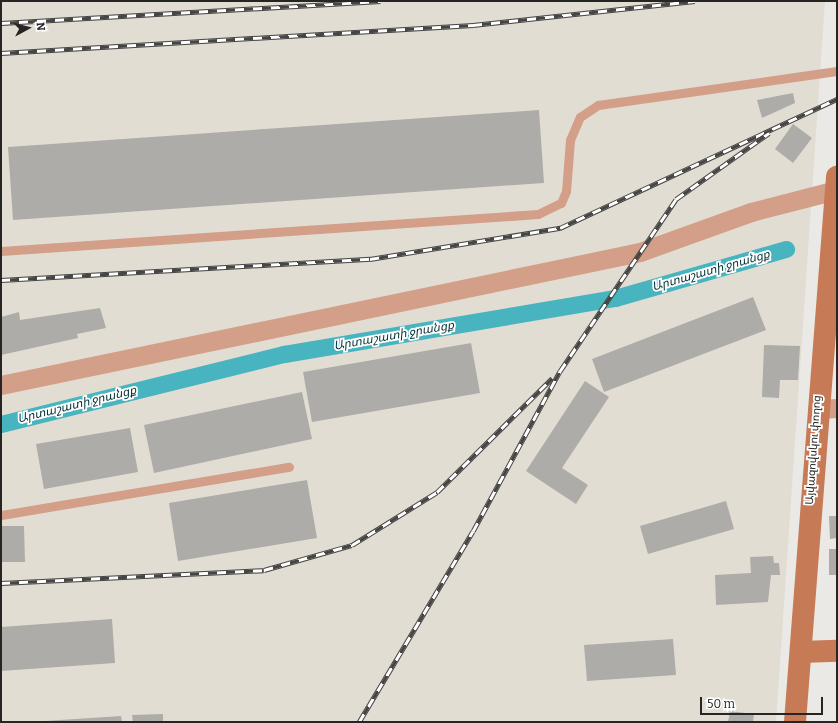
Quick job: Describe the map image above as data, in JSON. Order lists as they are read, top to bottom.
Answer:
{
  "streets": {
    "main road": ["Այվազովսկու փողոց"]
  },
  "water": ["Արտաշատի ջրանցք"],
  "scale_bar": "50 m",
  "north": "right"
}
